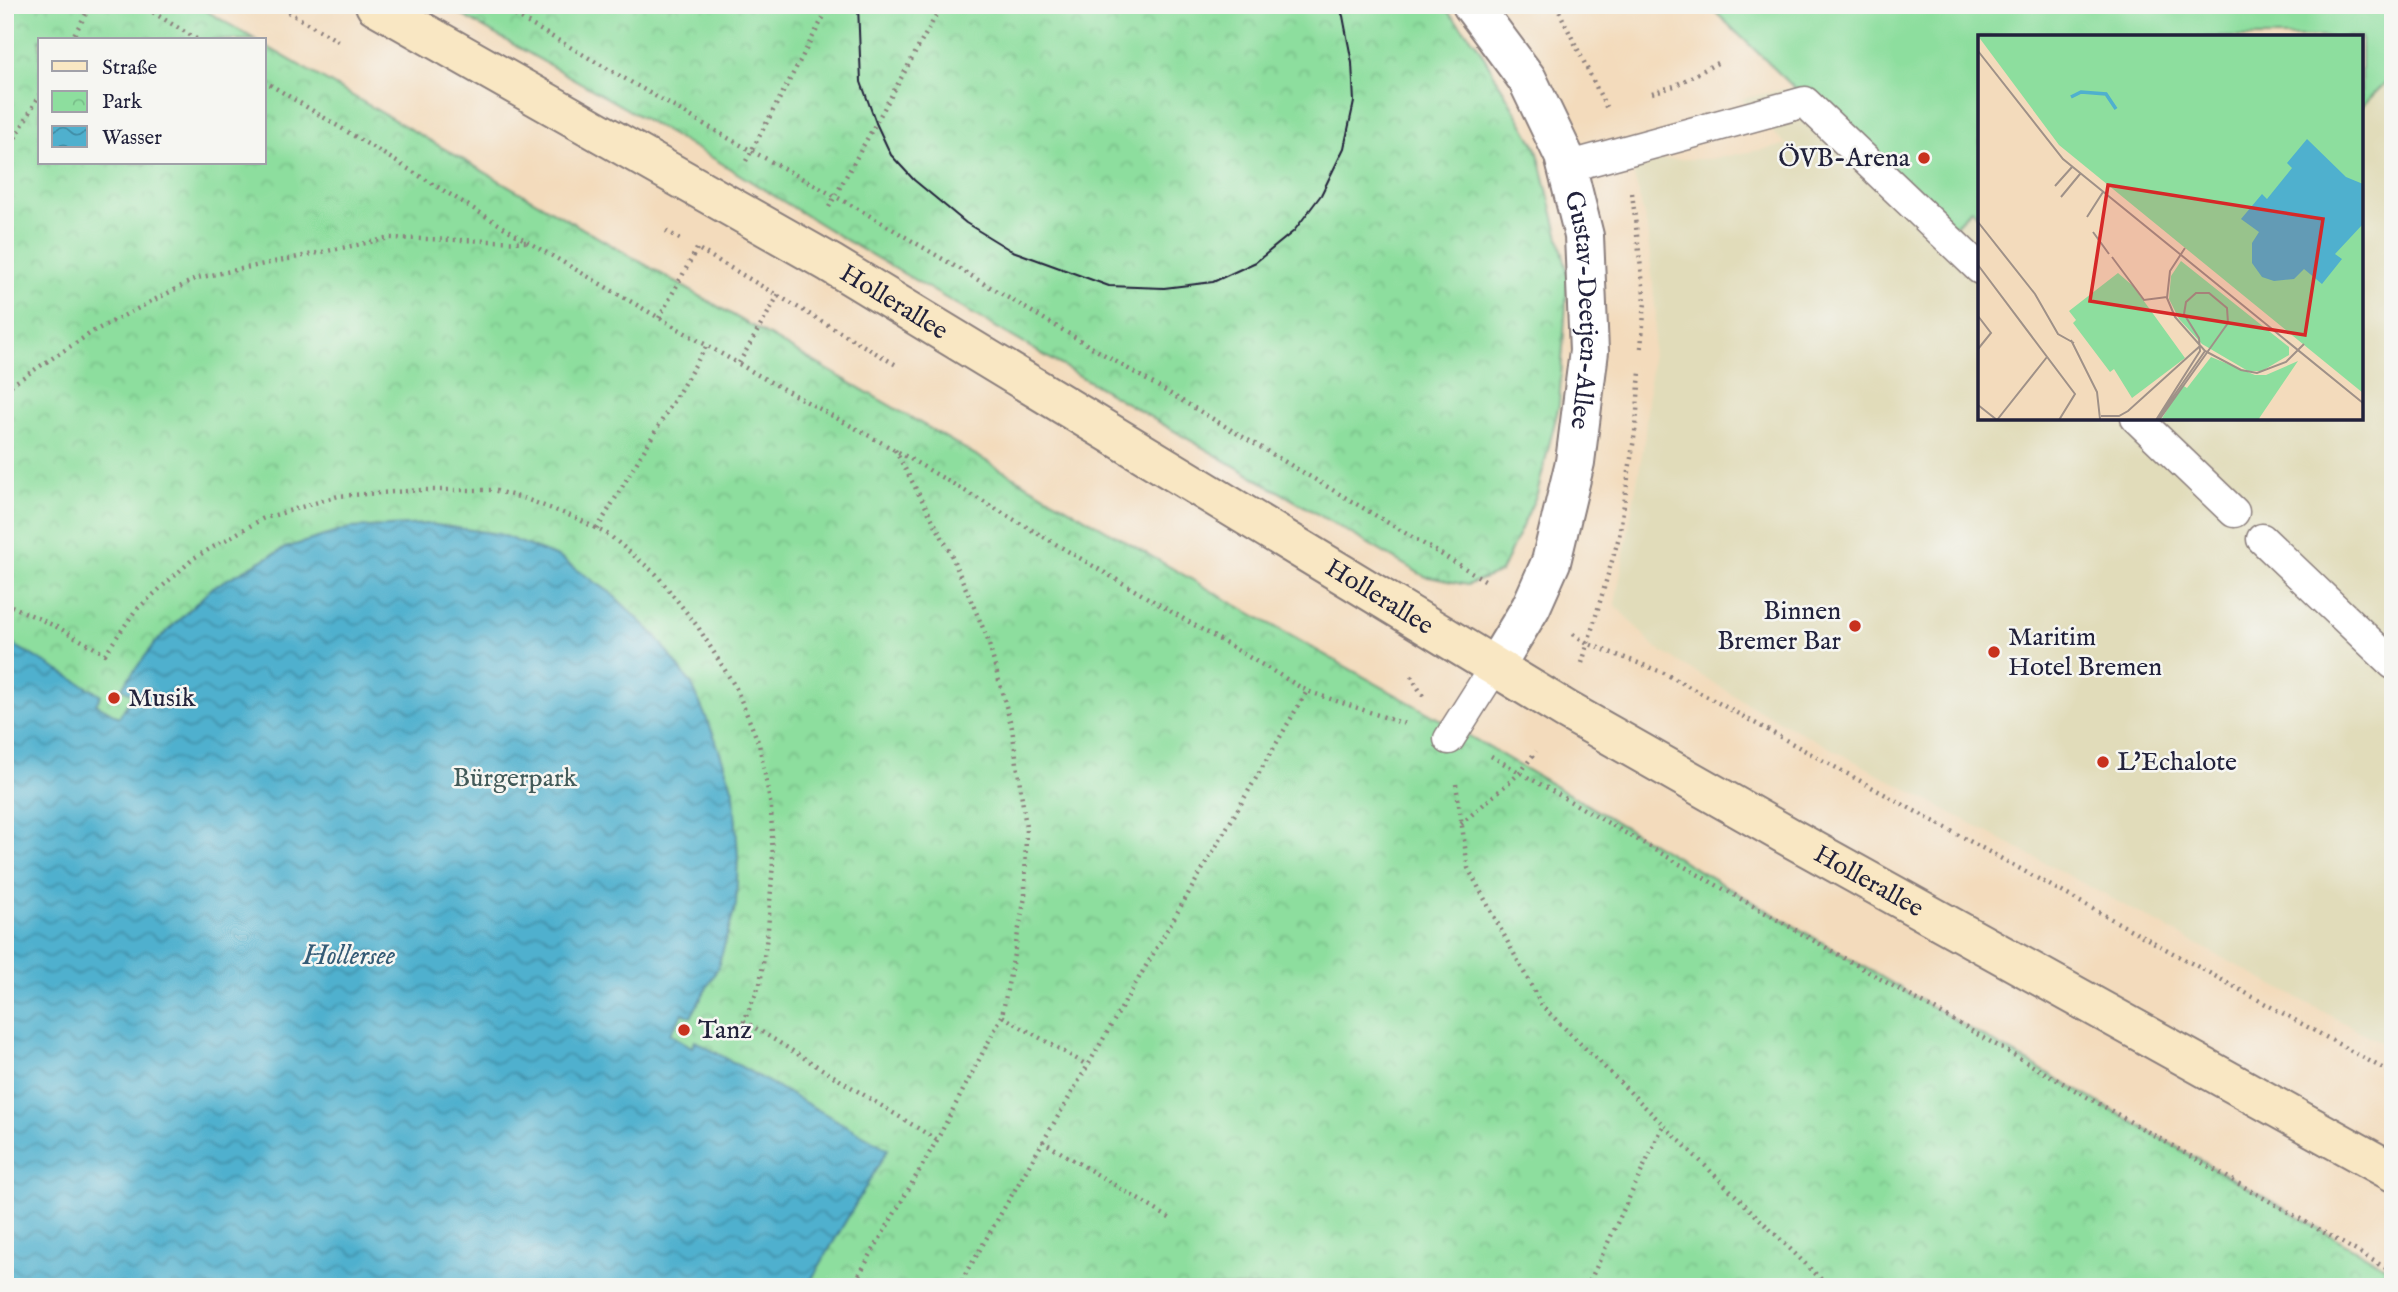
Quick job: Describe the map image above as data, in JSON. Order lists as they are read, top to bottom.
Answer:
{
  "streets": {
    "main road": ["Hollerallee"],
    "street": ["Gustav-Deetjen-Allee"]
  },
  "crossings": [
    ["Hollerallee", "Gustav-Deetjen-Allee"]
  ],
  "water": ["Hollersee"],
  "parks": ["Bürgerpark"],
  "places": [
    "ÖVB-Arena",
    "Binnen Bremer Bar",
    "Maritim Hotel Bremen",
    "Musik",
    "L'Echalote",
    "Tanz"
  ],
  "legend": ["Straße", "Park", "Wasser"]
}
